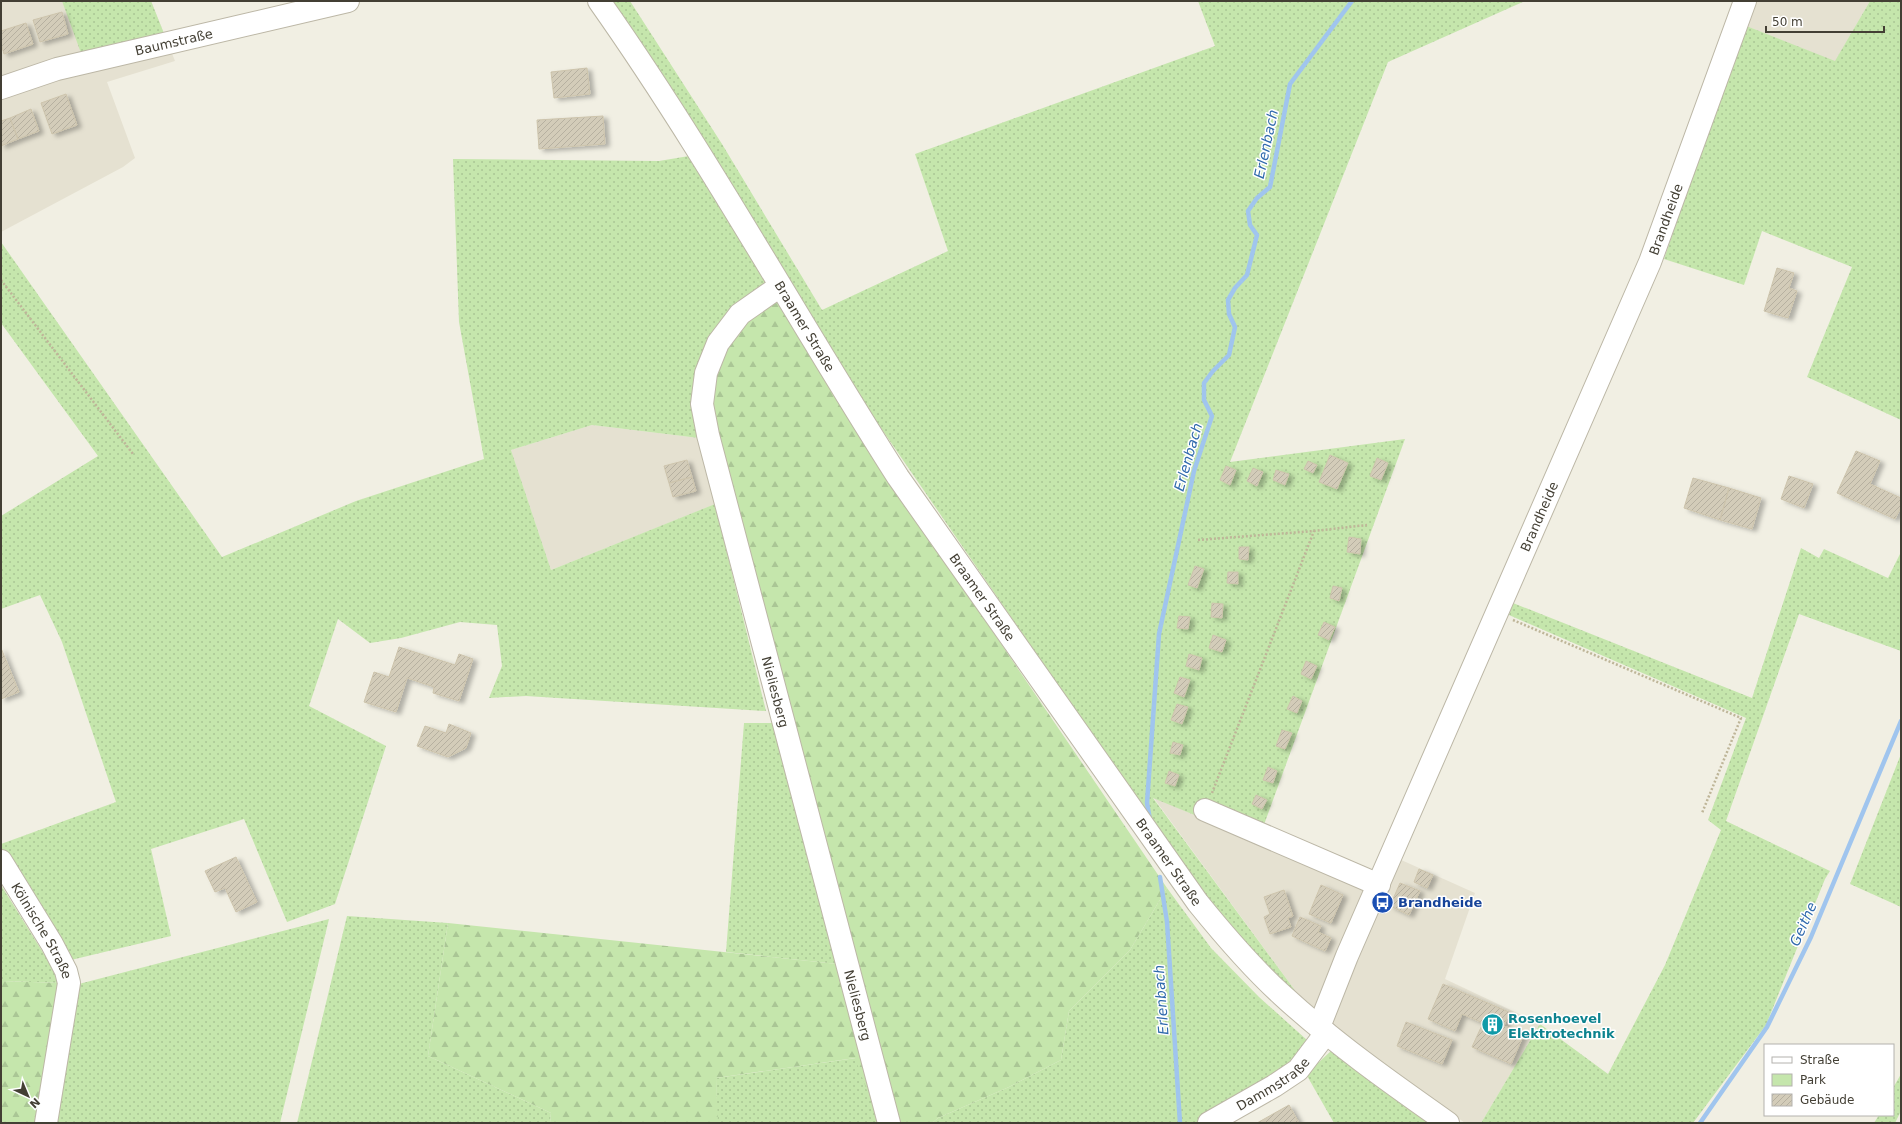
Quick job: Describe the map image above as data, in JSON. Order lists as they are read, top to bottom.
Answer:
{
  "streets": {
    "street": [
      "Baumstraße",
      "Brandheide",
      "Braamer Straße",
      "Nieliesberg",
      "Kölnische Straße",
      "Dammstraße"
    ]
  },
  "crossings": [
    ["Brandheide", "Braamer Straße"],
    ["Brandheide", "Dammstraße"],
    ["Braamer Straße", "Nieliesberg"],
    ["Braamer Straße", "Dammstraße"]
  ],
  "water": ["Erlenbach", "Geithe"],
  "places": {
    "bus stop": ["Brandheide"],
    "building": ["Rosenhoevel Elektrotechnik"]
  },
  "legend": ["Straße", "Park", "Gebäude"],
  "scale_bar": "50 m",
  "north": "bottom right"
}
